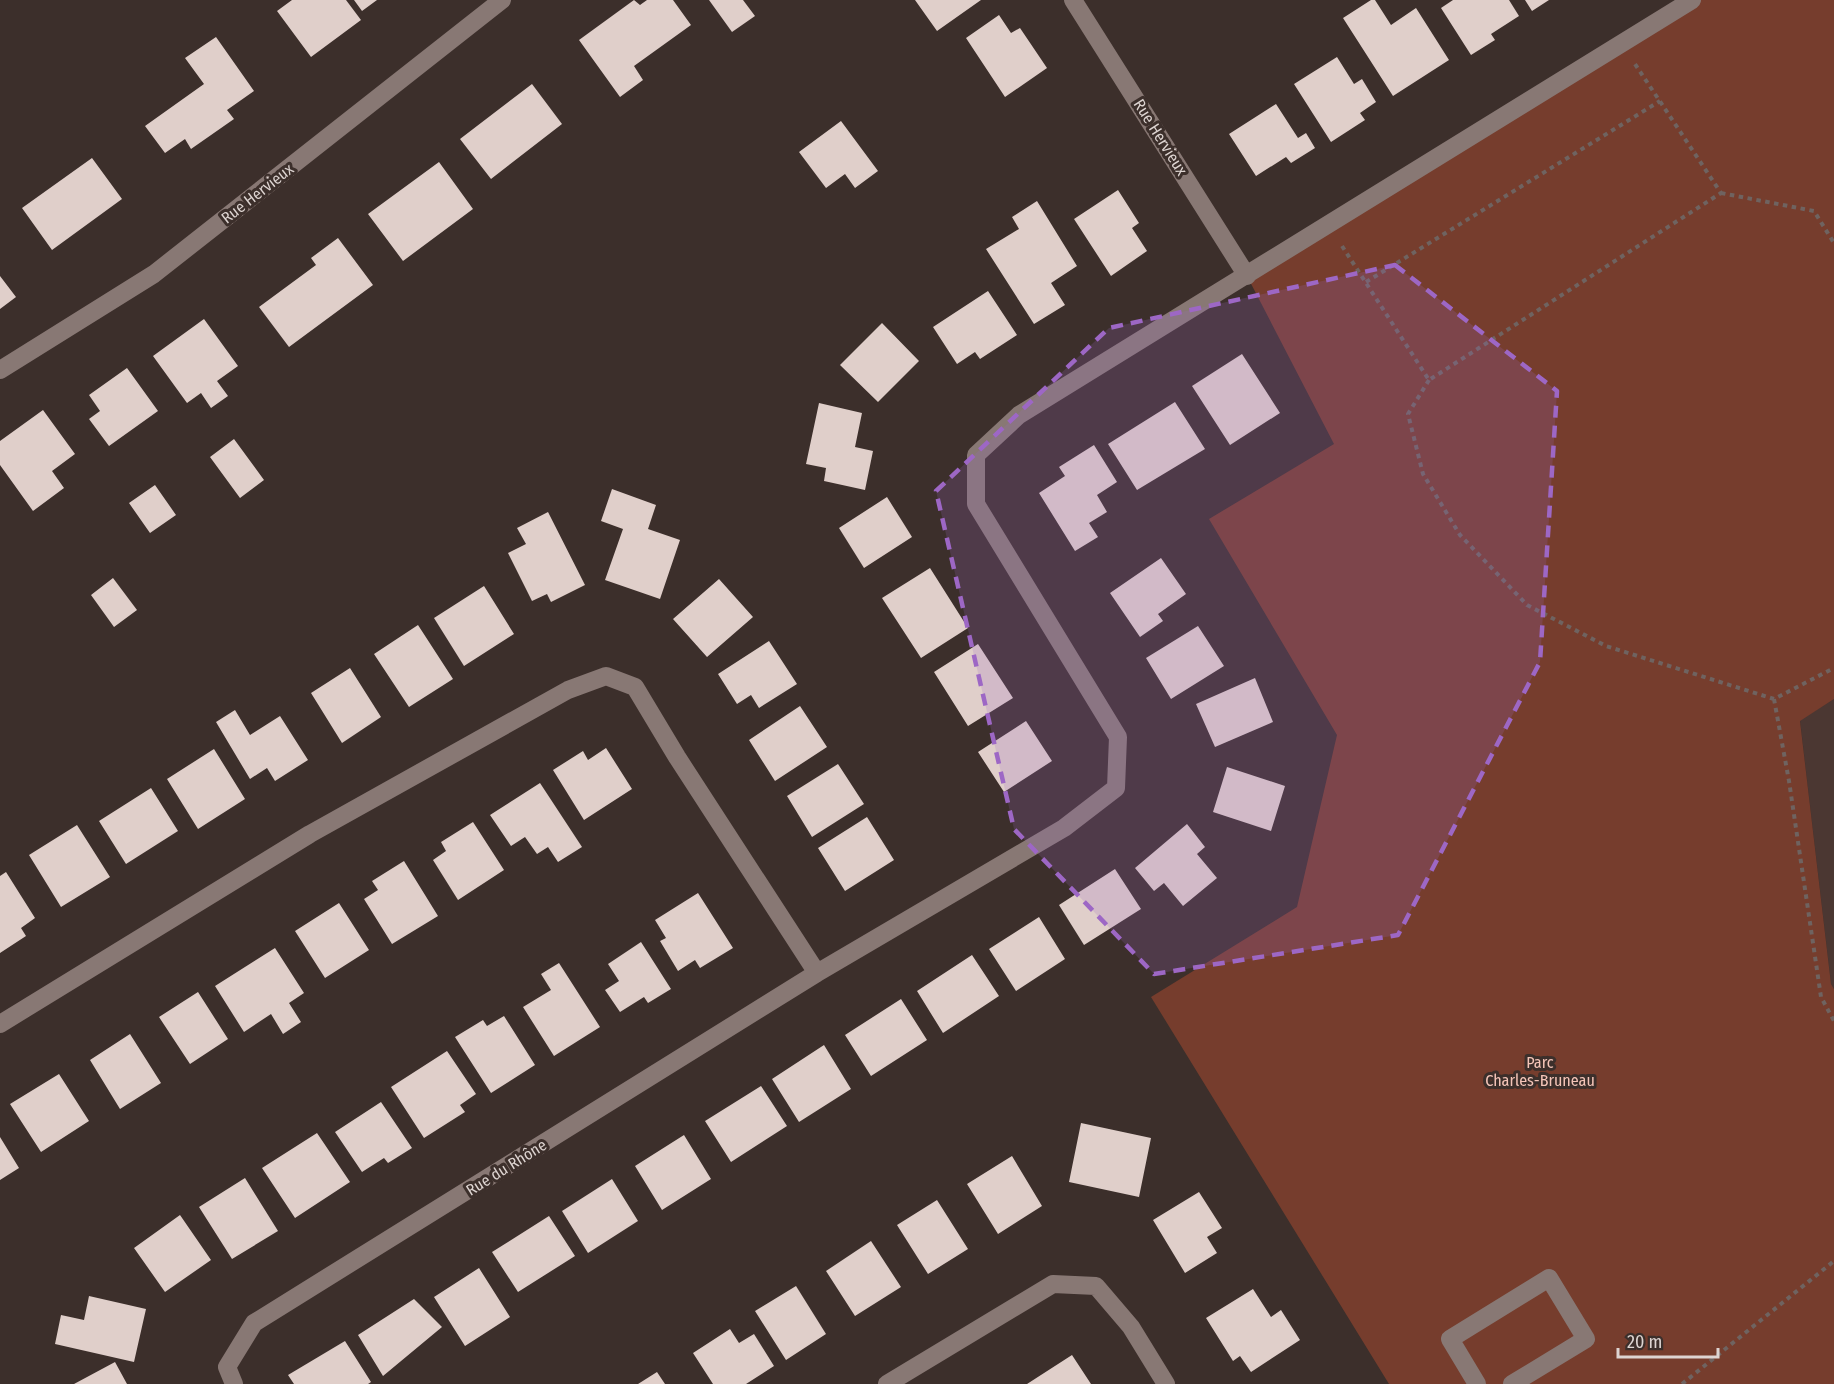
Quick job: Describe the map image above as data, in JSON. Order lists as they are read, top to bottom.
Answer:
{
  "streets": {
    "street": ["Rue Hervieux", "Rue du Rhône"]
  },
  "parks": ["Parc Charles-Bruneau"],
  "scale_bar": "20 m"
}
